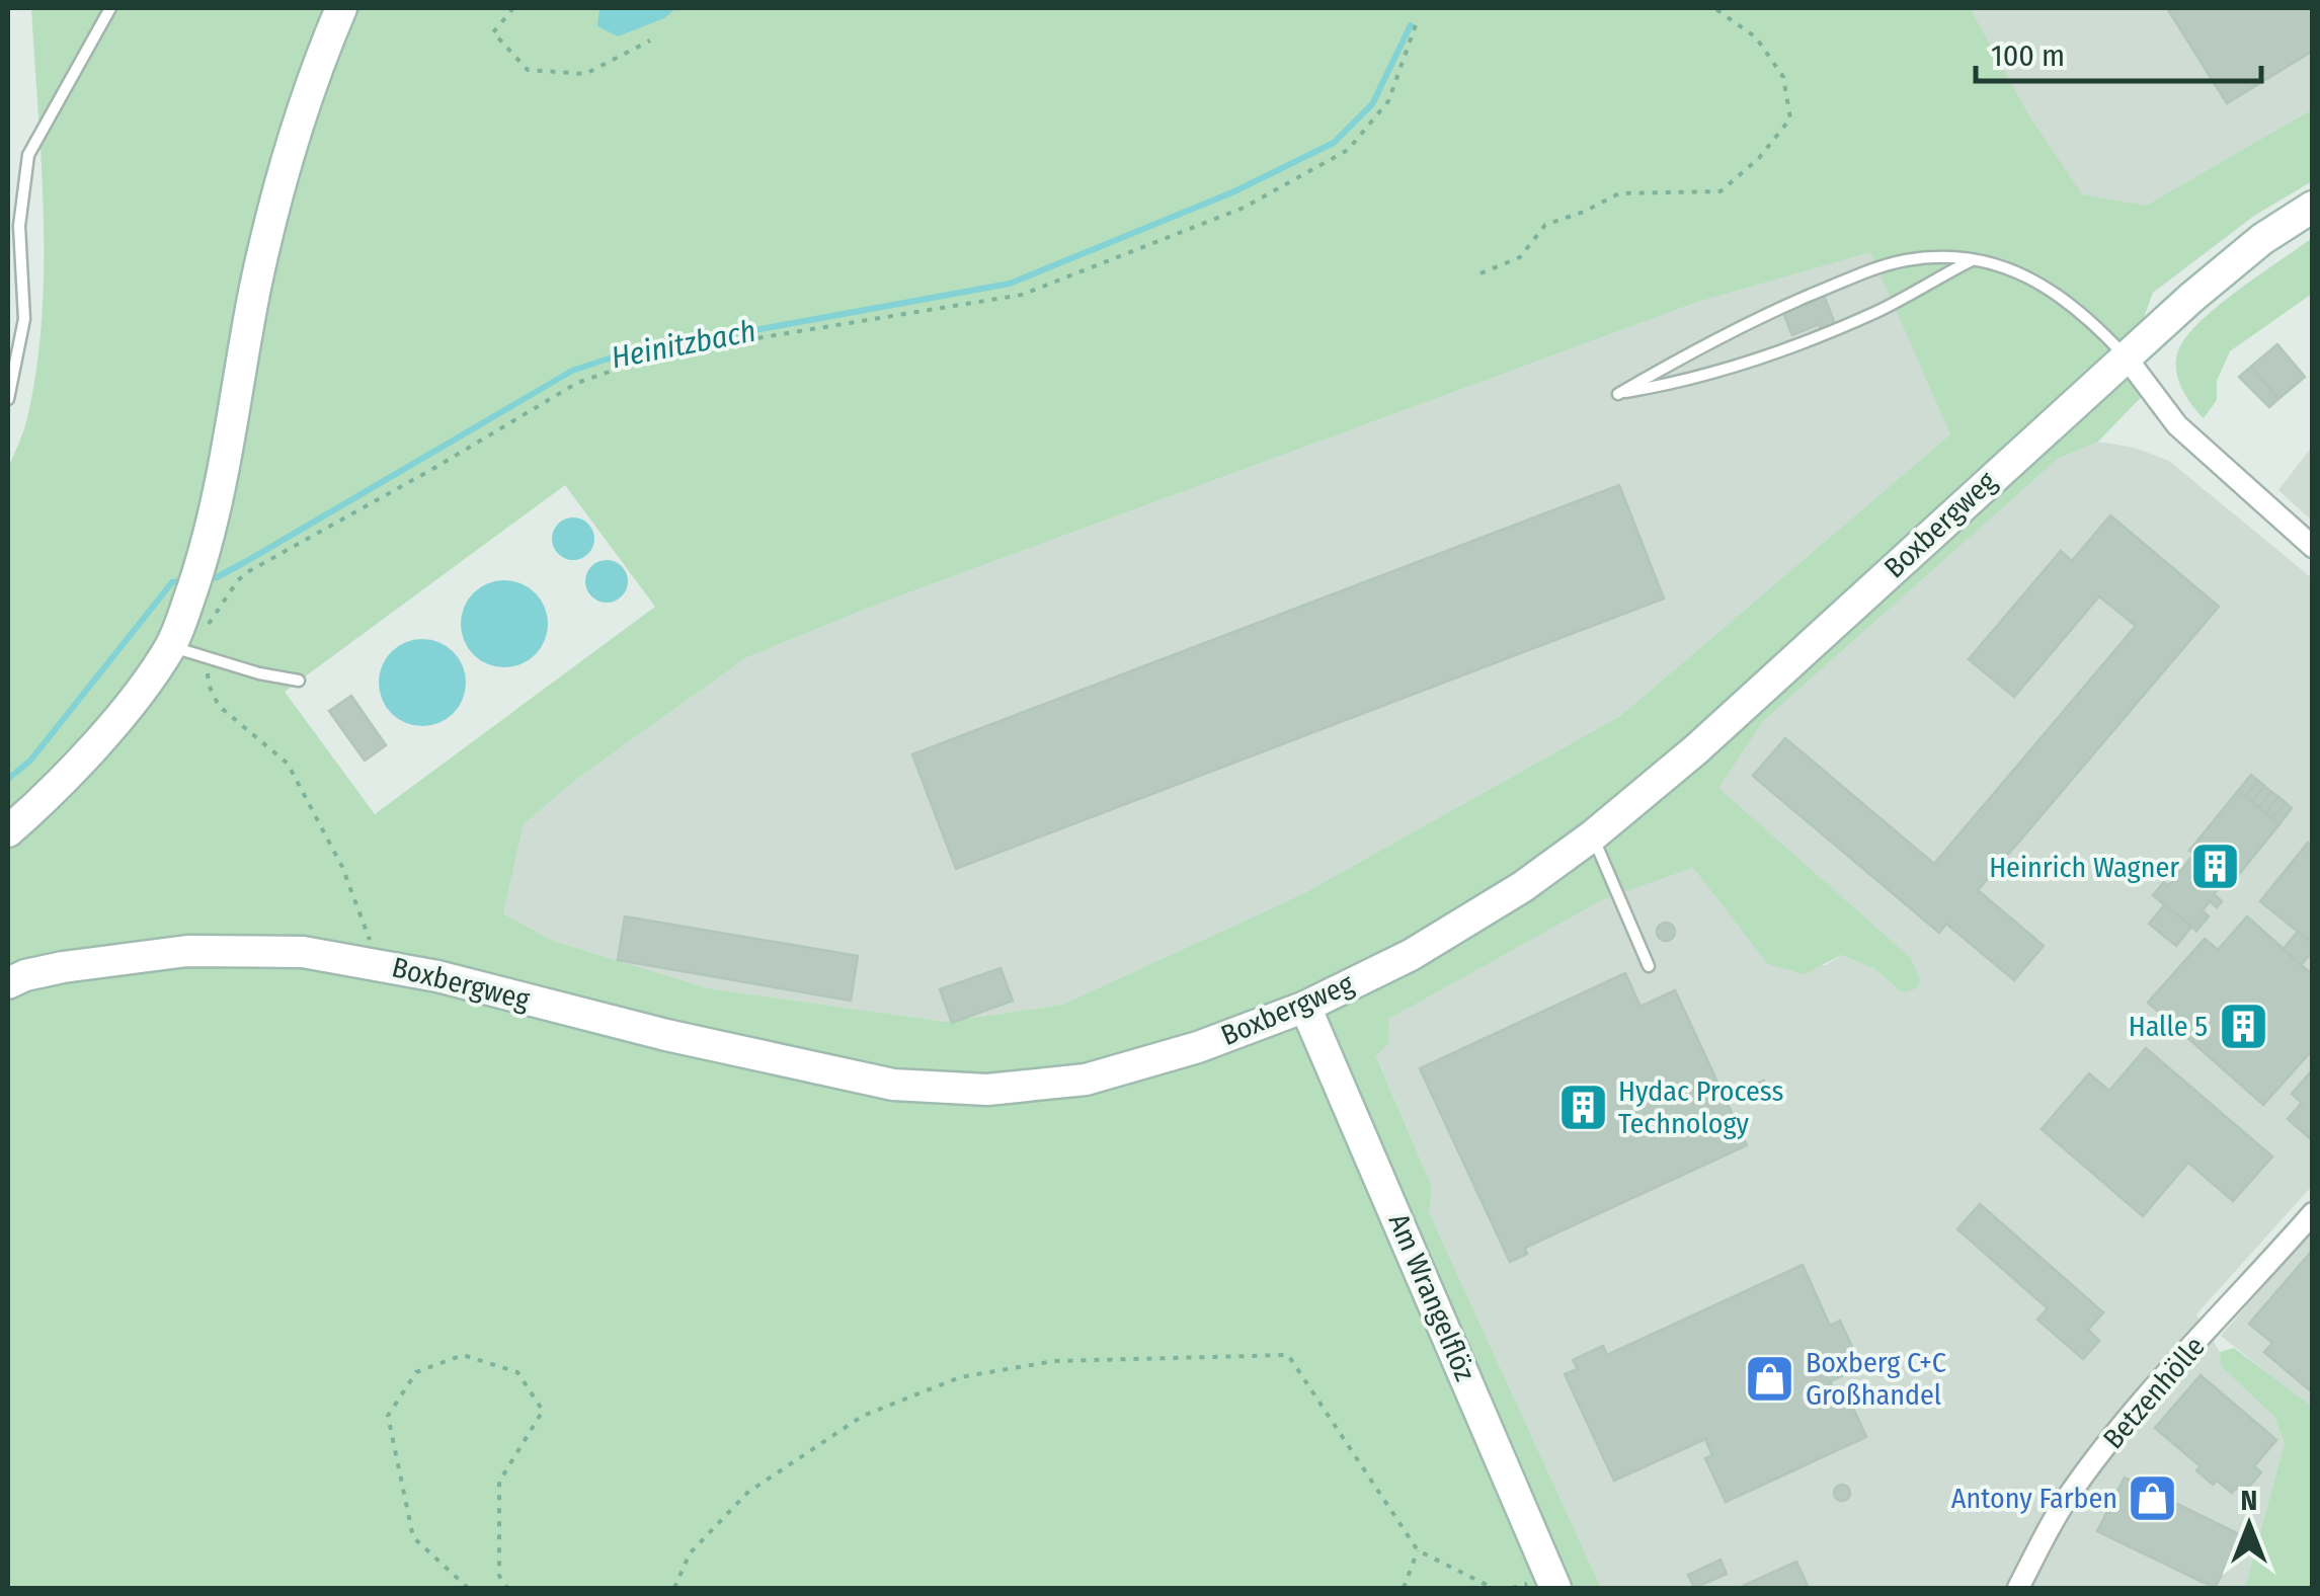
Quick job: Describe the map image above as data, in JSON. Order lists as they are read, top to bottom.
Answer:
{
  "streets": {
    "street": ["Boxbergweg", "Am Wrangelflöz", "Betzenhölle"]
  },
  "crossings": [
    ["Boxbergweg", "Am Wrangelflöz"]
  ],
  "water": ["Heinitzbach"],
  "places": {
    "building": ["Heinrich Wagner", "Halle 5", "Hydac Process Technology"],
    "shop": ["Boxberg C+C Großhandel", "Antony Farben"]
  },
  "scale_bar": "100 m",
  "north": "top"
}
